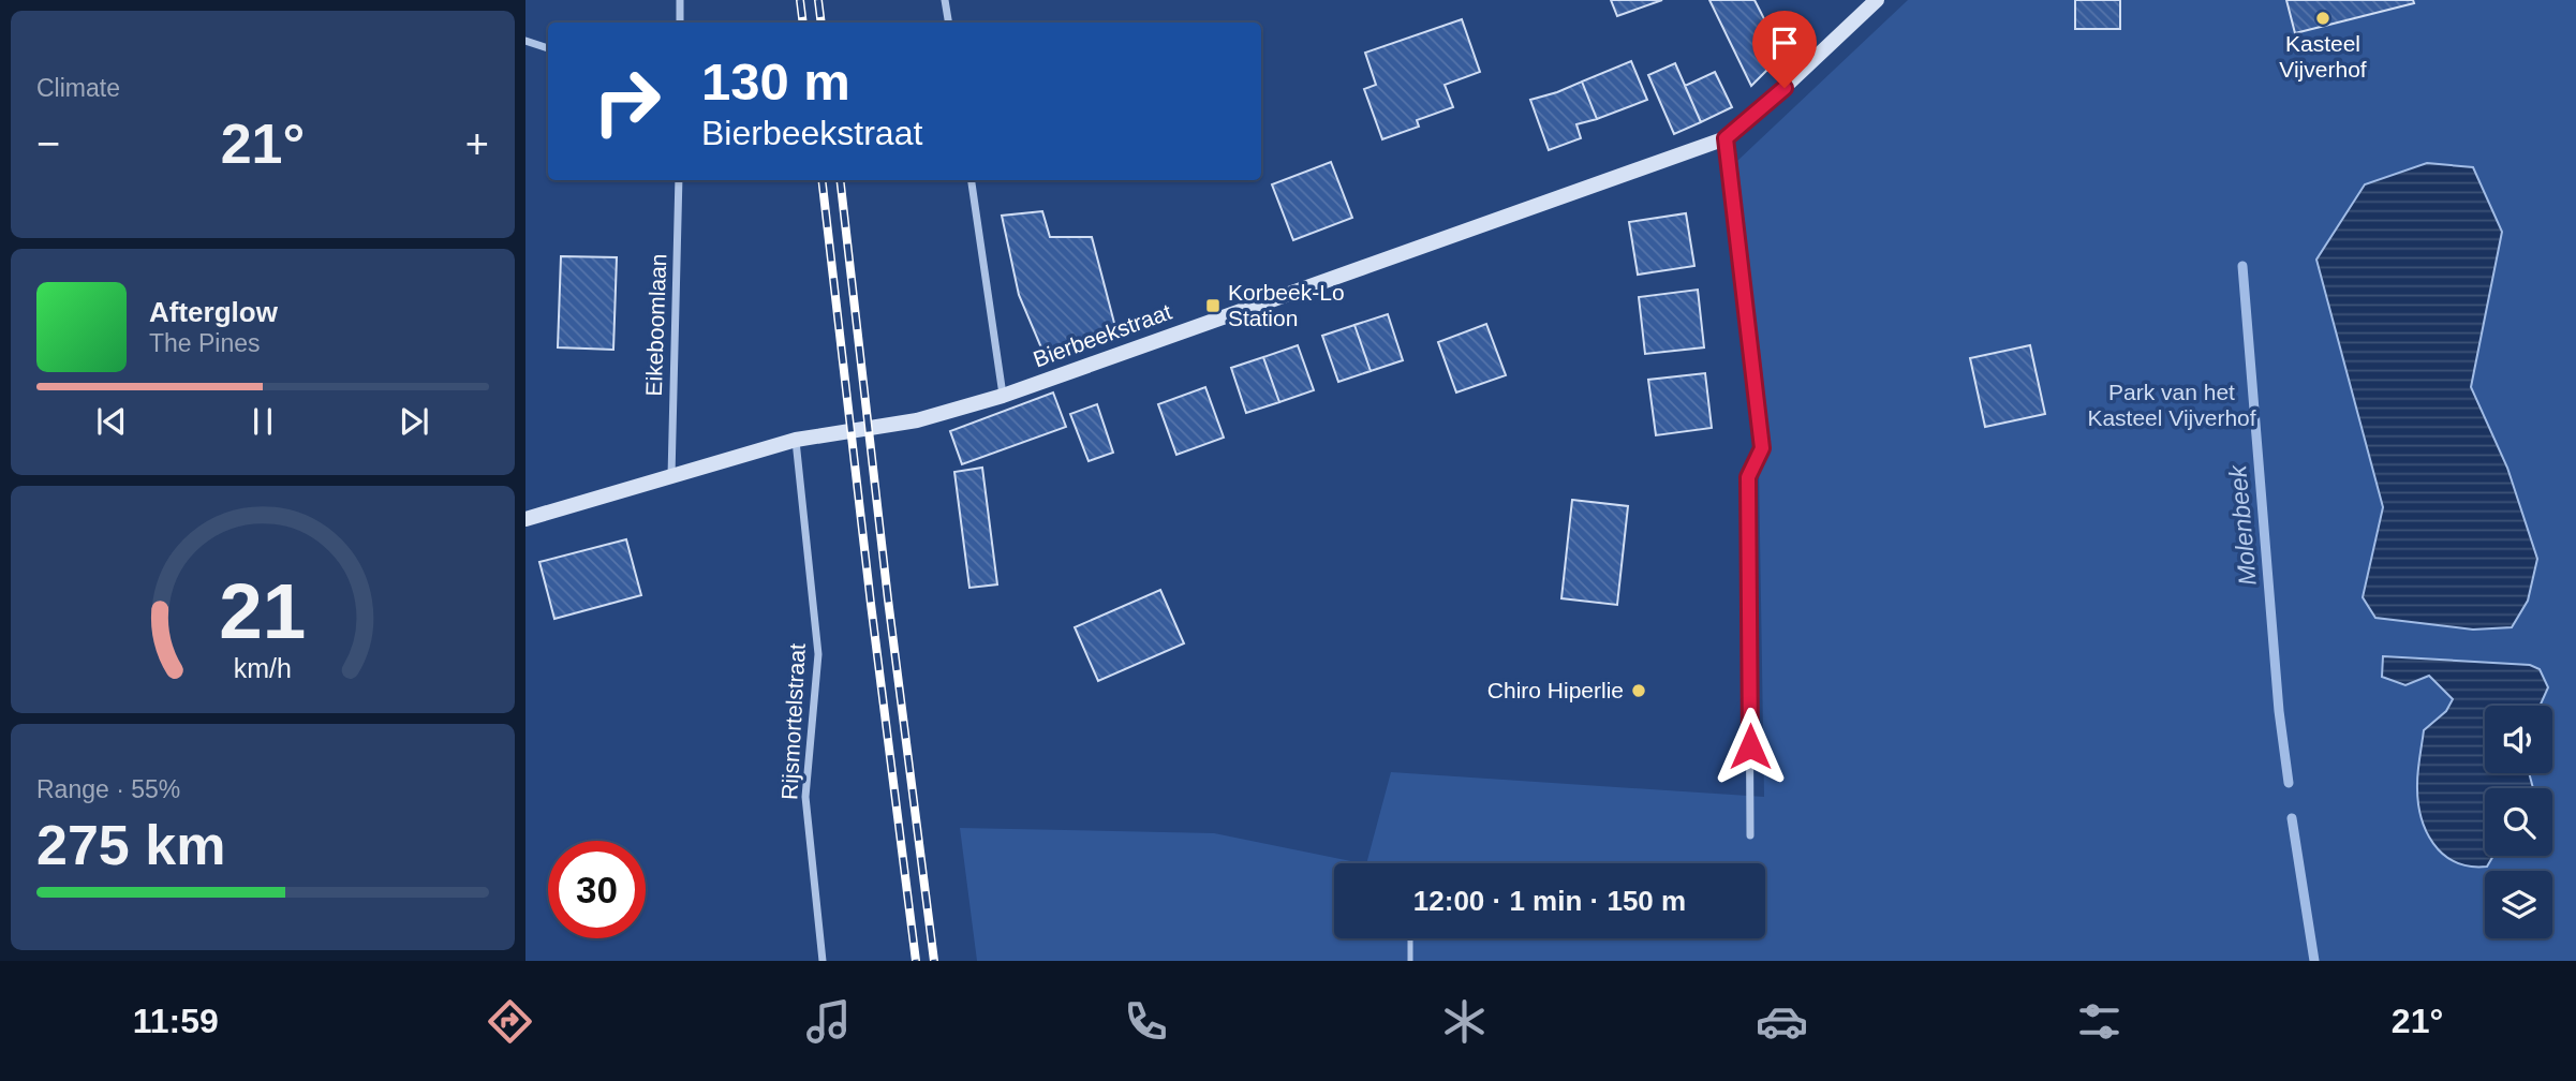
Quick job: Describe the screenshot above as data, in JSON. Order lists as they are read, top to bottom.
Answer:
{
  "streets": {
    "street": ["Eikeboomlaan", "Bierbeekstraat", "Rijsmortelstraat"]
  },
  "crossings": [
    ["Eikeboomlaan", "Bierbeekstraat"],
    ["Bierbeekstraat", "Rijsmortelstraat"]
  ],
  "water": ["Molenbeek"],
  "parks": ["Park van het Kasteel Vijverhof"],
  "places": {
    "other": ["Kasteel Vijverhof", "Chiro Hiperlie"],
    "transit": ["Korbeek-Lo Station"]
  },
  "page": {
    "tile": [
      "Climate",
      ["Range · 55%", "275 km"]
    ],
    "turn": ["130 m", "Bierbeekstraat"],
    "heat": ["−", "21°", "+"],
    "song": ["Afterglow", "The Pines"],
    "limit": "30",
    "trip": "12:00 · 1 min · 150 m",
    "tabs": ["11:59", "21°"],
    "gauge": ["21", "km/h"]
  }
}
